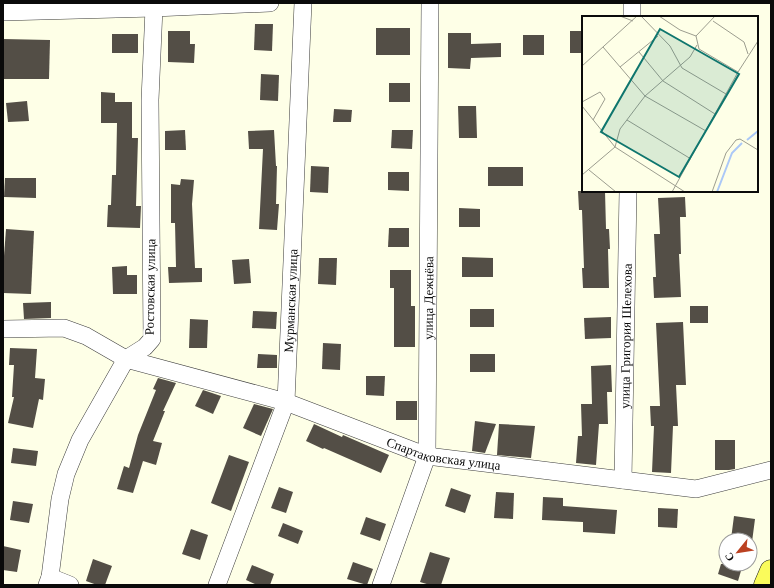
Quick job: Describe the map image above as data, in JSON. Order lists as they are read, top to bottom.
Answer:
{
  "streets": {
    "street": [
      "Ростовская улица",
      "улица Дежнёва",
      "Мурманская улица",
      "улица Григория Шелехова",
      "Спартаковская улица"
    ]
  },
  "crossings": [
    ["Ростовская улица", "Спартаковская улица"],
    ["улица Дежнёва", "Спартаковская улица"],
    ["Мурманская улица", "Спартаковская улица"],
    ["улица Григория Шелехова", "Спартаковская улица"]
  ],
  "north": "bottom left"
}
